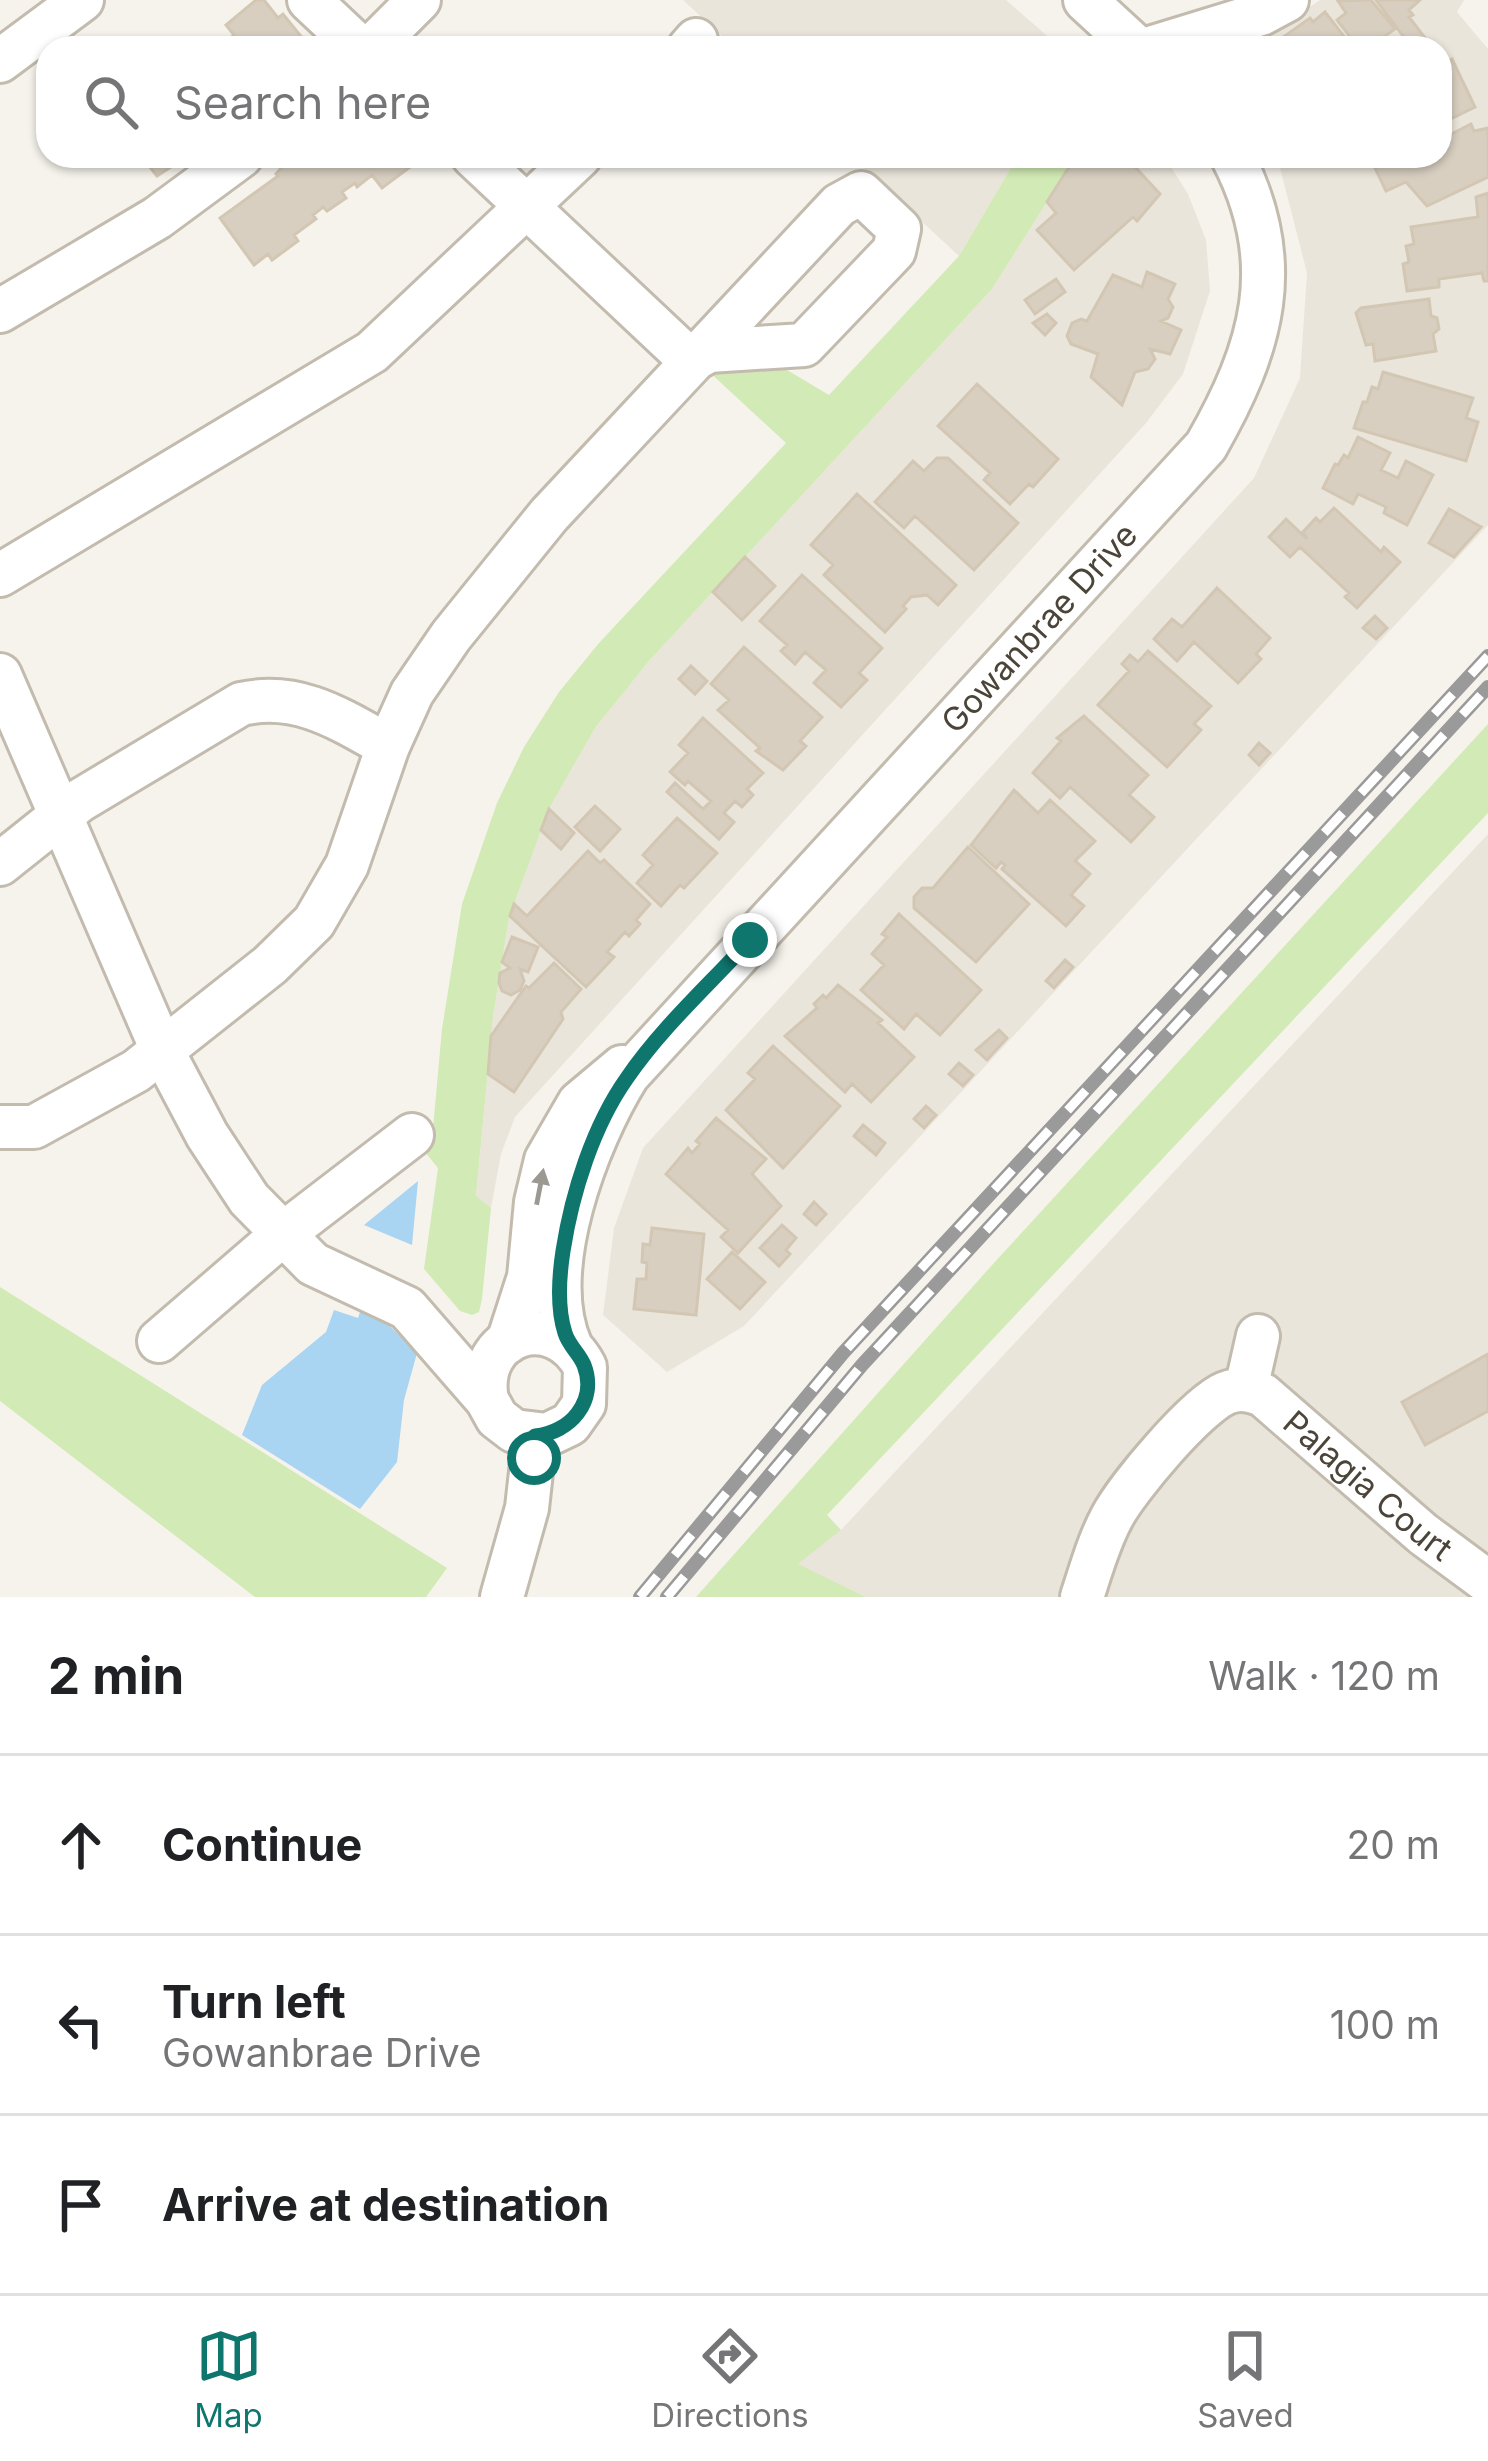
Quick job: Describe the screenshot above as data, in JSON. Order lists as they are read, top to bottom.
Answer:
{
  "streets": {
    "street": ["Gowanbrae Drive", "Palagia Court"]
  },
  "page": {
    "search": "Search here",
    "heading": ["2 min", "Walk · 120 m"],
    "list": [
      ["Continue", "20 m"],
      ["Turn left", "Gowanbrae Drive", "100 m"],
      "Arrive at destination"
    ],
    "nav": ["Map", "Directions", "Saved"]
  }
}
